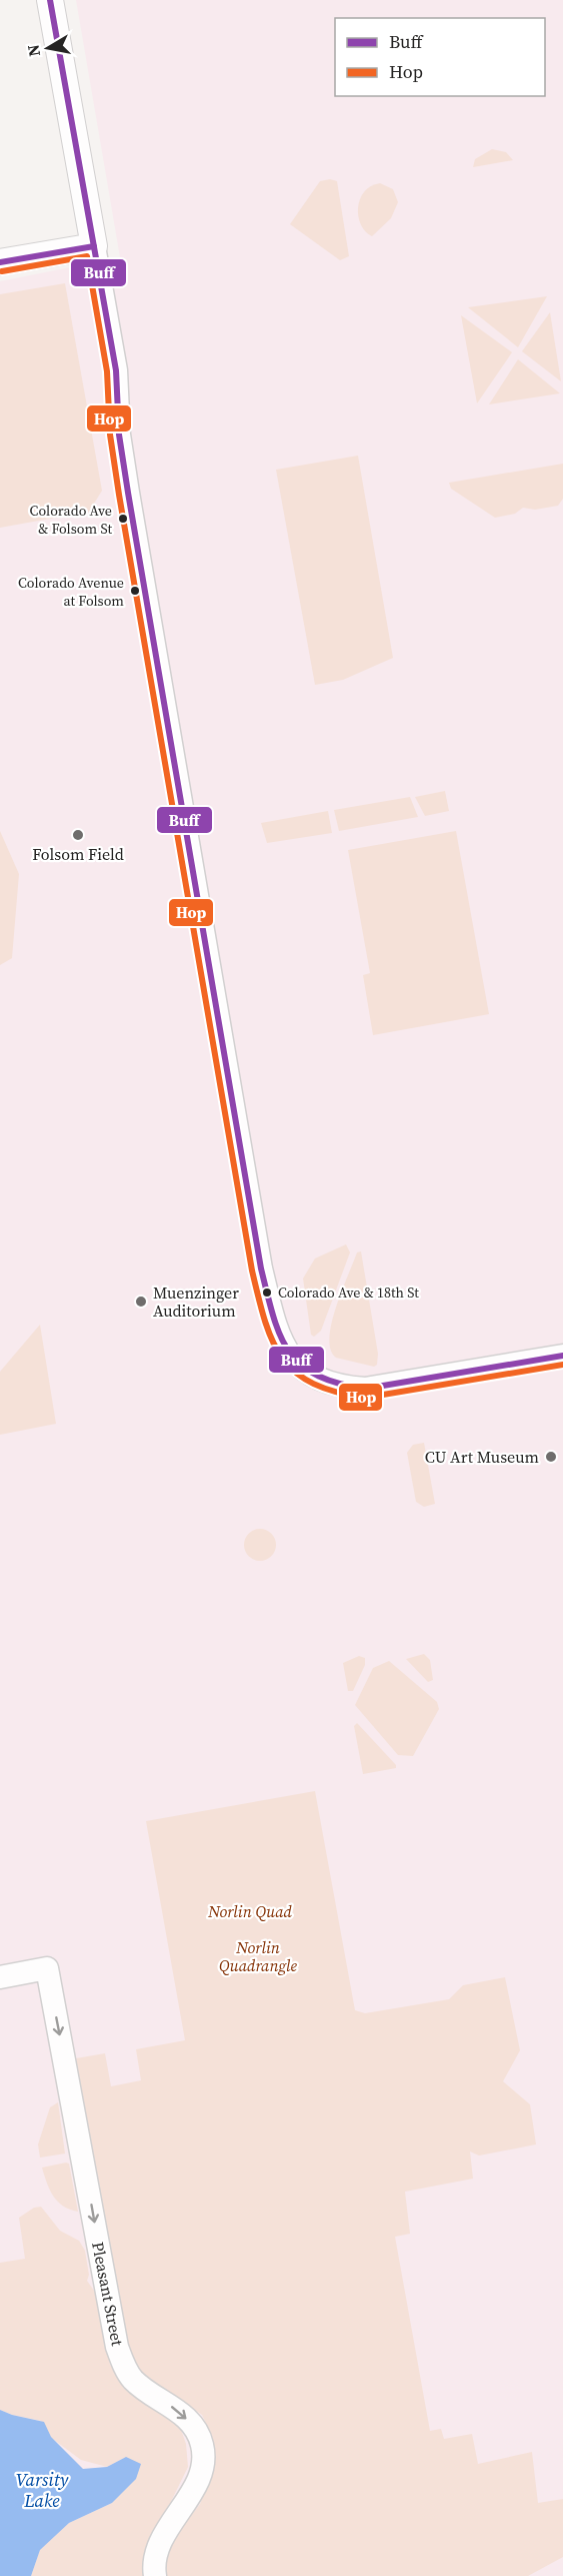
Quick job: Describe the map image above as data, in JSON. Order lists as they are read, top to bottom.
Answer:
{
  "streets": {
    "street": ["Pleasant Street"]
  },
  "one_way": ["Pleasant Street"],
  "water": ["Varsity Lake"],
  "parks": ["Norlin Quad", "Norlin Quadrangle"],
  "places": [
    "Colorado Ave & Folsom St",
    "Colorado Avenue at Folsom",
    "Folsom Field",
    "Colorado Ave & 18th St",
    "Muenzinger Auditorium",
    "CU Art Museum"
  ],
  "lines": ["transit line Buff", "transit line Hop"],
  "legend": ["Buff", "Hop"],
  "north": "left"
}
